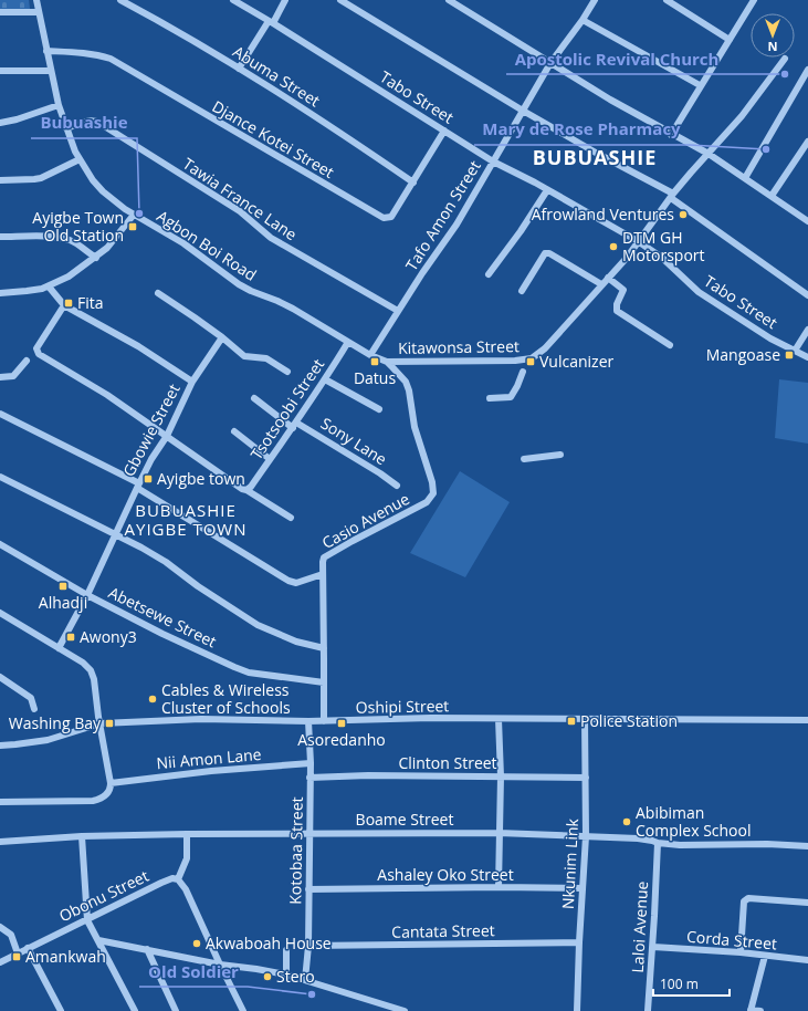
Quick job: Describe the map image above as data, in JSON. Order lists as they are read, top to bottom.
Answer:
{
  "streets": {
    "street": [
      "Abuma Street",
      "Tabo Street",
      "Djance Kotei Street",
      "Tawia France Lane",
      "Tafo Amon Street",
      "Agbon Boi Road",
      "Kitawonsa Street",
      "Tsotsoobi Street",
      "Gbowie Street",
      "Sony Lane",
      "Casio Avenue",
      "Abetsewe Street",
      "Oshipi Street",
      "Nii Amon Lane",
      "Clinton Street",
      "Boame Street",
      "Kotobaa Street",
      "Nkunim Link",
      "Ashaley Oko Street",
      "Obonu Street",
      "Laloi Avenue",
      "Cantata Street",
      "Corda Street"
    ]
  },
  "crossings": [
    ["Abuma Street", "Djance Kotei Street"],
    ["Tabo Street", "Djance Kotei Street"],
    ["Tabo Street", "Tafo Amon Street"],
    ["Djance Kotei Street", "Agbon Boi Road"],
    ["Tawia France Lane", "Tafo Amon Street"],
    ["Tawia France Lane", "Agbon Boi Road"],
    ["Tafo Amon Street", "Agbon Boi Road"],
    ["Agbon Boi Road", "Kitawonsa Street"],
    ["Agbon Boi Road", "Tsotsoobi Street"],
    ["Agbon Boi Road", "Casio Avenue"],
    ["Kitawonsa Street", "Casio Avenue"],
    ["Tsotsoobi Street", "Sony Lane"],
    ["Gbowie Street", "Abetsewe Street"],
    ["Casio Avenue", "Abetsewe Street"],
    ["Casio Avenue", "Oshipi Street"],
    ["Oshipi Street", "Kotobaa Street"],
    ["Oshipi Street", "Nkunim Link"],
    ["Nii Amon Lane", "Kotobaa Street"],
    ["Clinton Street", "Kotobaa Street"],
    ["Clinton Street", "Nkunim Link"],
    ["Boame Street", "Kotobaa Street"],
    ["Boame Street", "Nkunim Link"],
    ["Boame Street", "Laloi Avenue"],
    ["Kotobaa Street", "Ashaley Oko Street"],
    ["Kotobaa Street", "Cantata Street"],
    ["Nkunim Link", "Ashaley Oko Street"],
    ["Nkunim Link", "Cantata Street"],
    ["Laloi Avenue", "Corda Street"]
  ],
  "districts": ["BUBUASHIE", "BUBUASHIE AYIGBE TOWN"],
  "places": {
    "other": [
      "Apostolic Revival Church",
      "Mary de Rose Pharmacy",
      "Bubuashie",
      "Afrowland Ventures",
      "DTM GH Motorsport",
      "Cables & Wireless Cluster of Schools",
      "Abibiman Complex School",
      "Akwaboah House",
      "Stero",
      "Old Soldier"
    ],
    "transit": [
      "Ayigbe Town Old Station",
      "Fita",
      "Mangoase",
      "Datus",
      "Vulcanizer",
      "Ayigbe town",
      "Alhadji",
      "Awony3",
      "Police Station",
      "Washing Bay",
      "Asoredanho",
      "Amankwah"
    ]
  },
  "scale_bar": "100 m",
  "north": "bottom"
}
